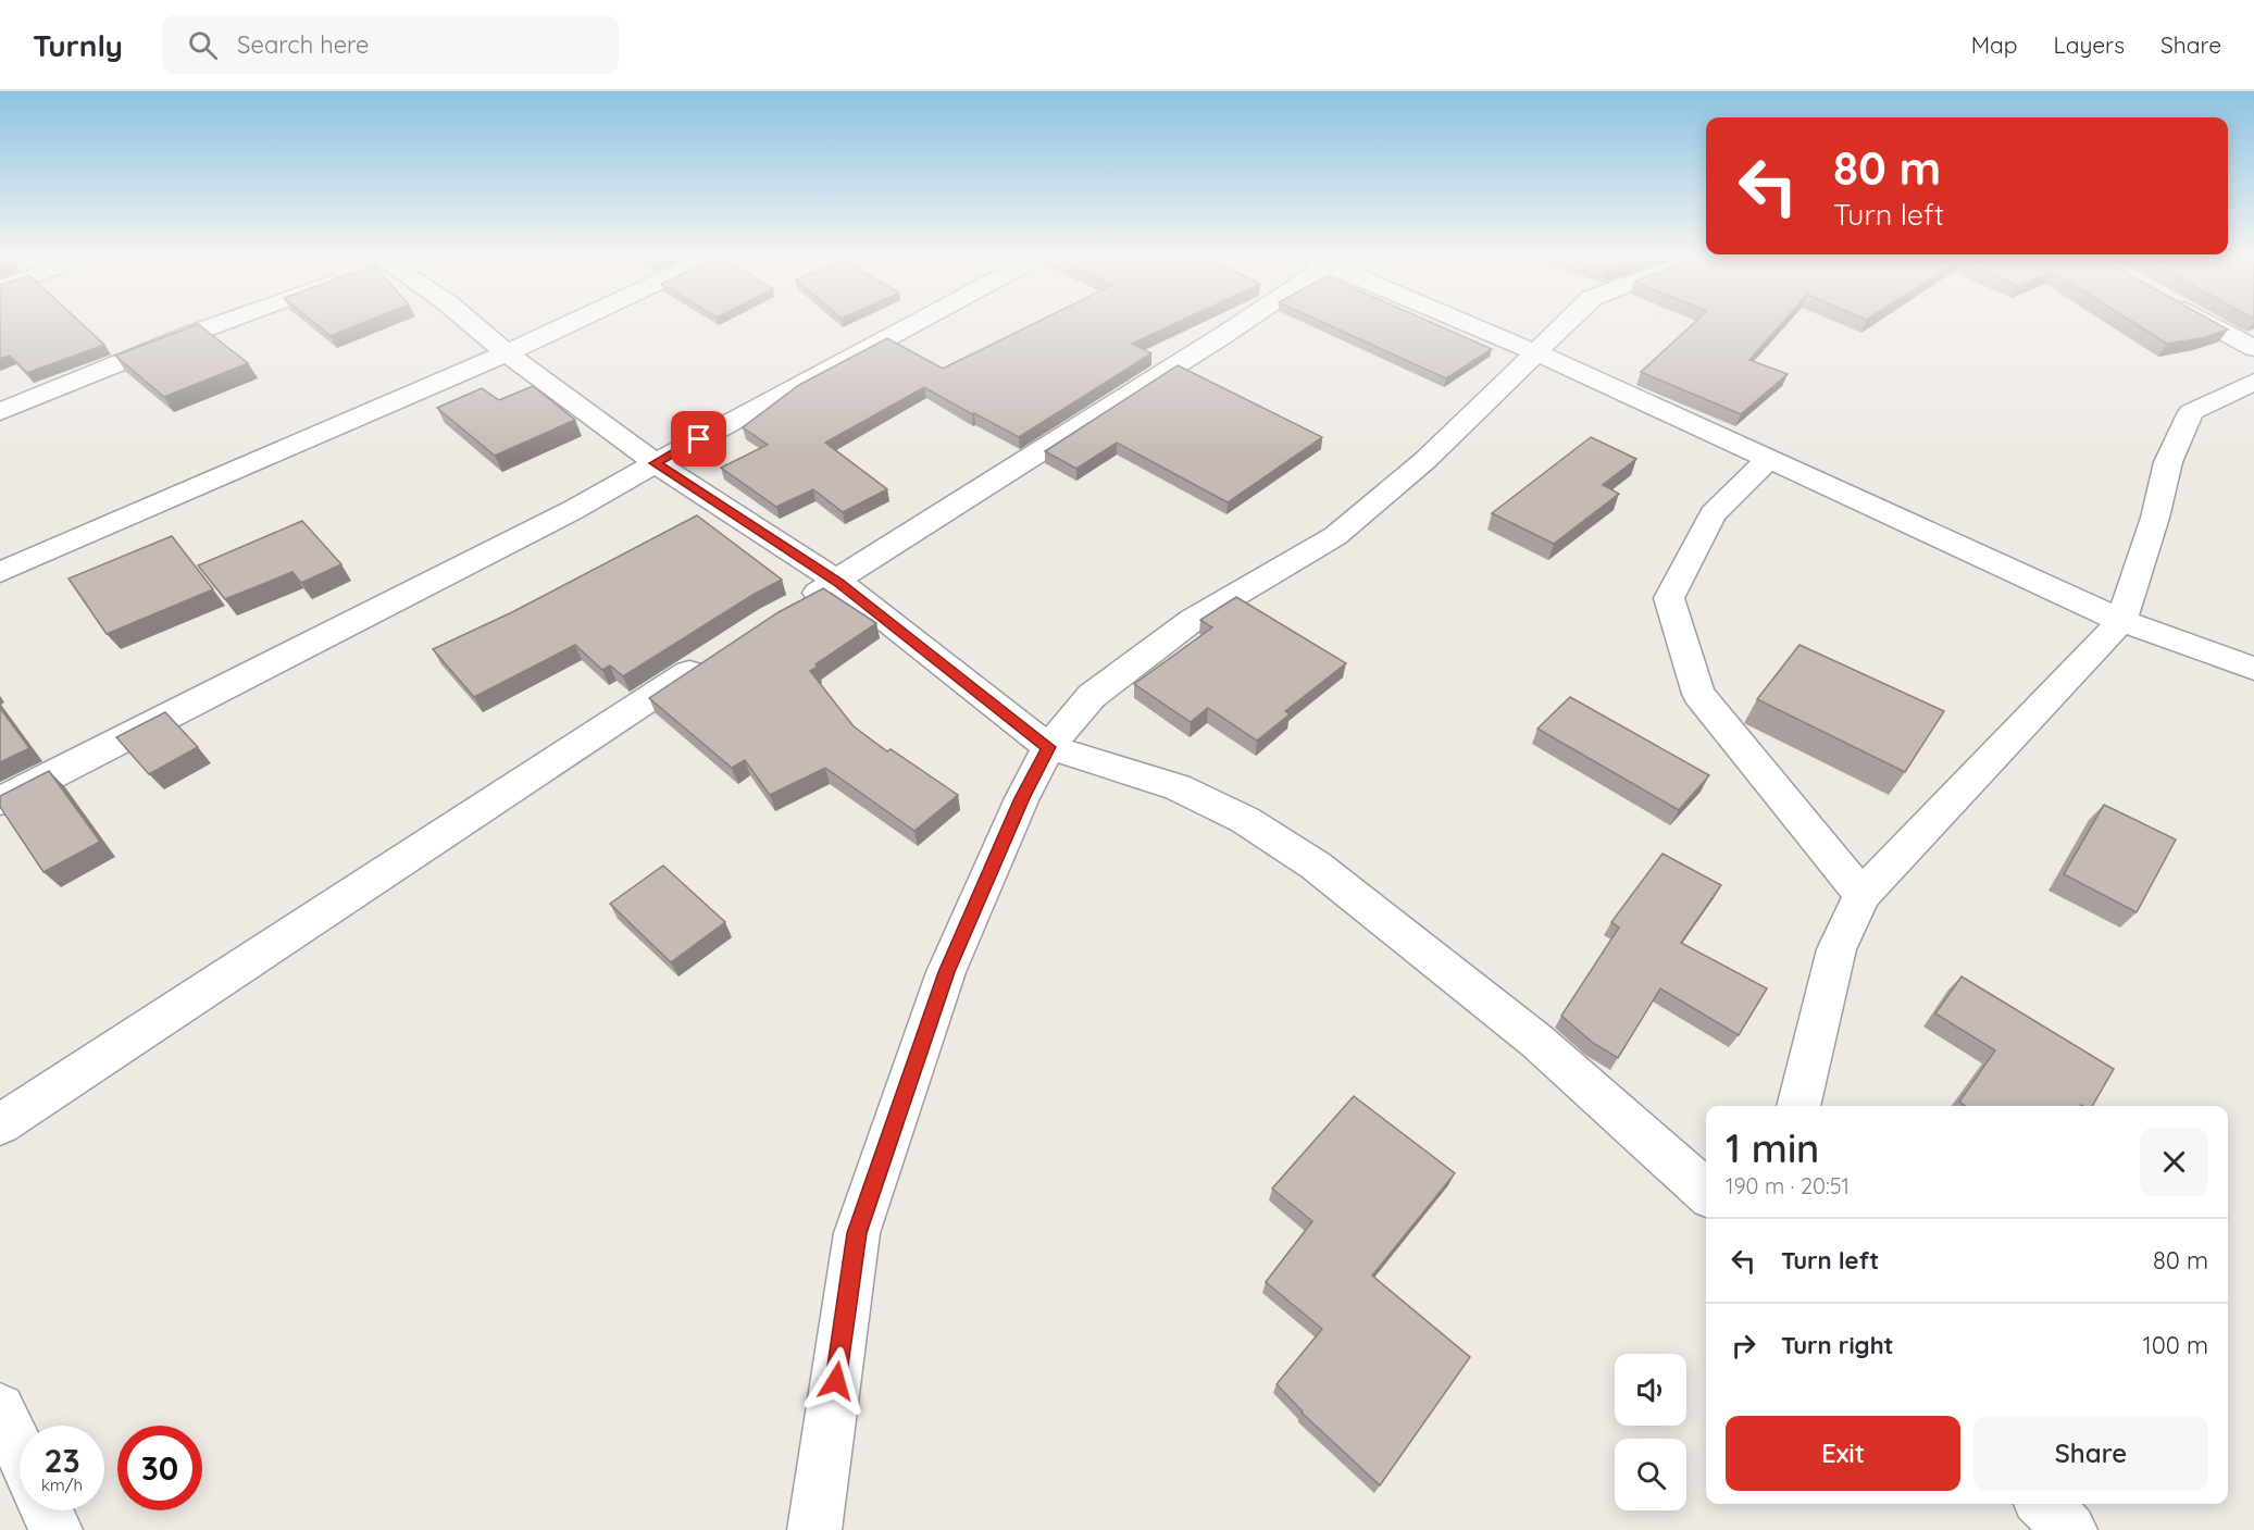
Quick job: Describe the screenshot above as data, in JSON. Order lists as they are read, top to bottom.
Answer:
{
  "page": {
    "header": "Turnly",
    "search": "Search here",
    "nav": ["Map", "Layers", "Share"],
    "turn": ["80 m", "Turn left"],
    "heading": ["1 min", "190 m · 20:51"],
    "list": [
      {
        "name": "Turn left",
        "value": "80 m"
      },
      {
        "name": "Turn right",
        "value": "100 m"
      }
    ],
    "buttons": ["Exit", "Share"],
    "speed": "23 km/h",
    "limit": "30"
  }
}
